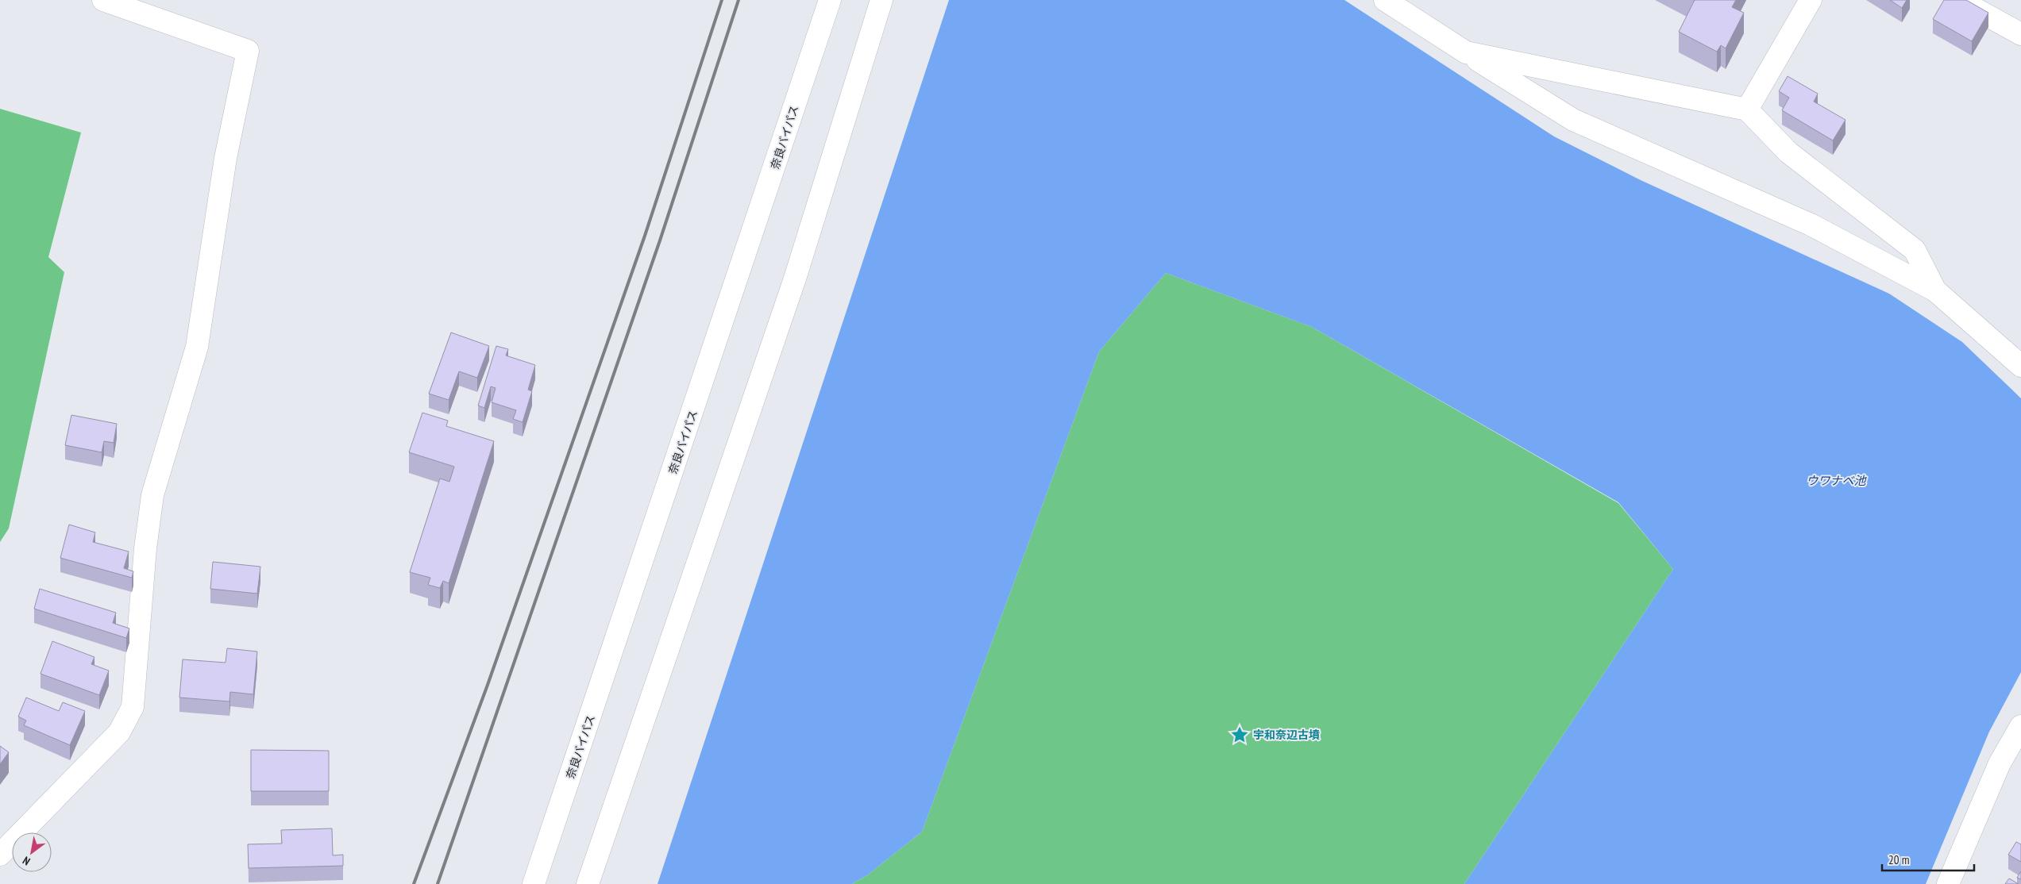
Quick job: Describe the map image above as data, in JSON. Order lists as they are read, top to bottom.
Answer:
{
  "streets": {
    "main road": ["奈良バイパス"]
  },
  "water": ["ウワナベ池"],
  "places": {
    "place": ["宇和奈辺古墳"]
  },
  "scale_bar": "20 m",
  "north": "bottom left"
}
